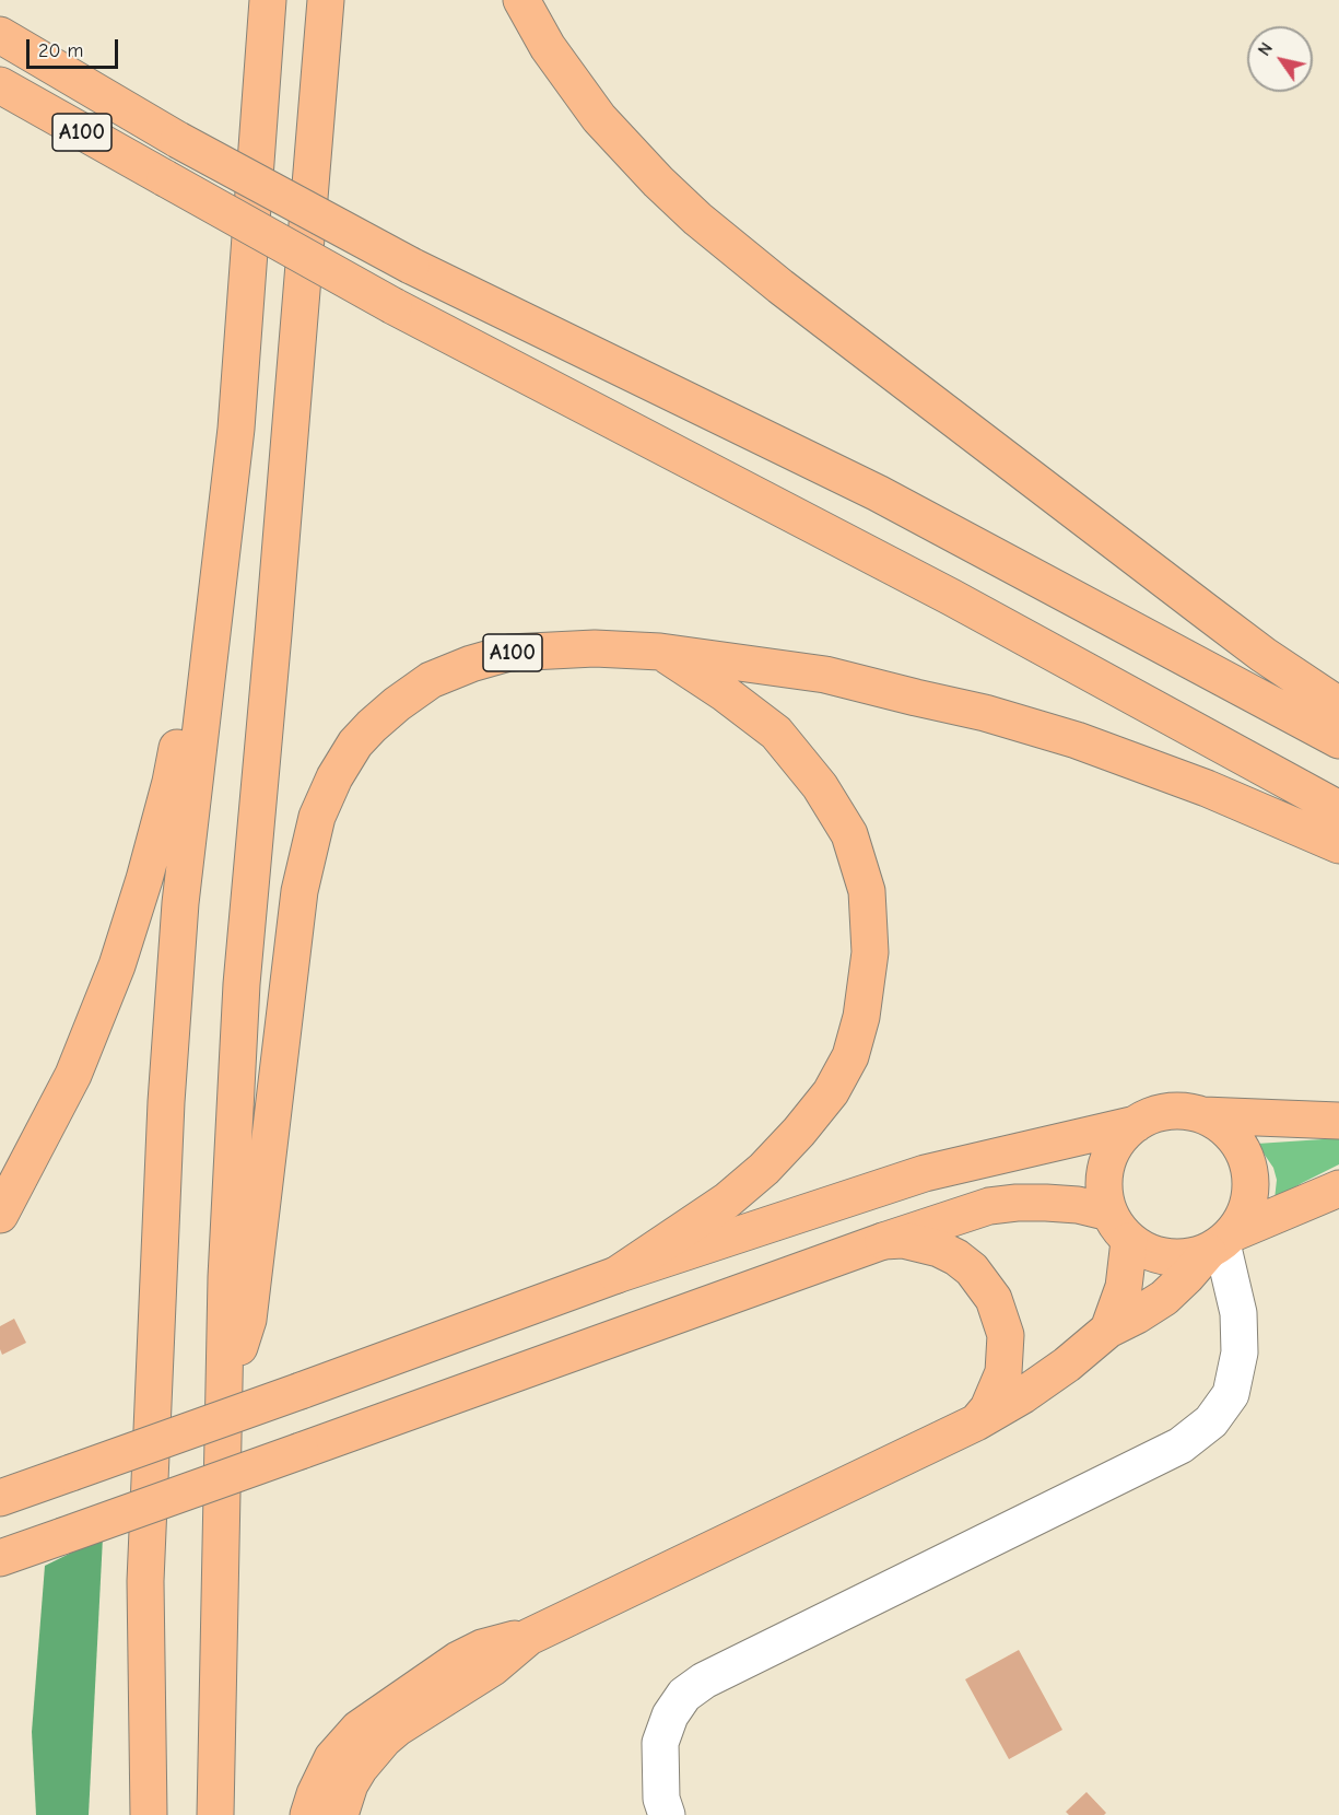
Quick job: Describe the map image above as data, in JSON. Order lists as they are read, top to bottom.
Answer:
{
  "streets": {
    "main road": ["A100"]
  },
  "scale_bar": "20 m",
  "north": "top left"
}
